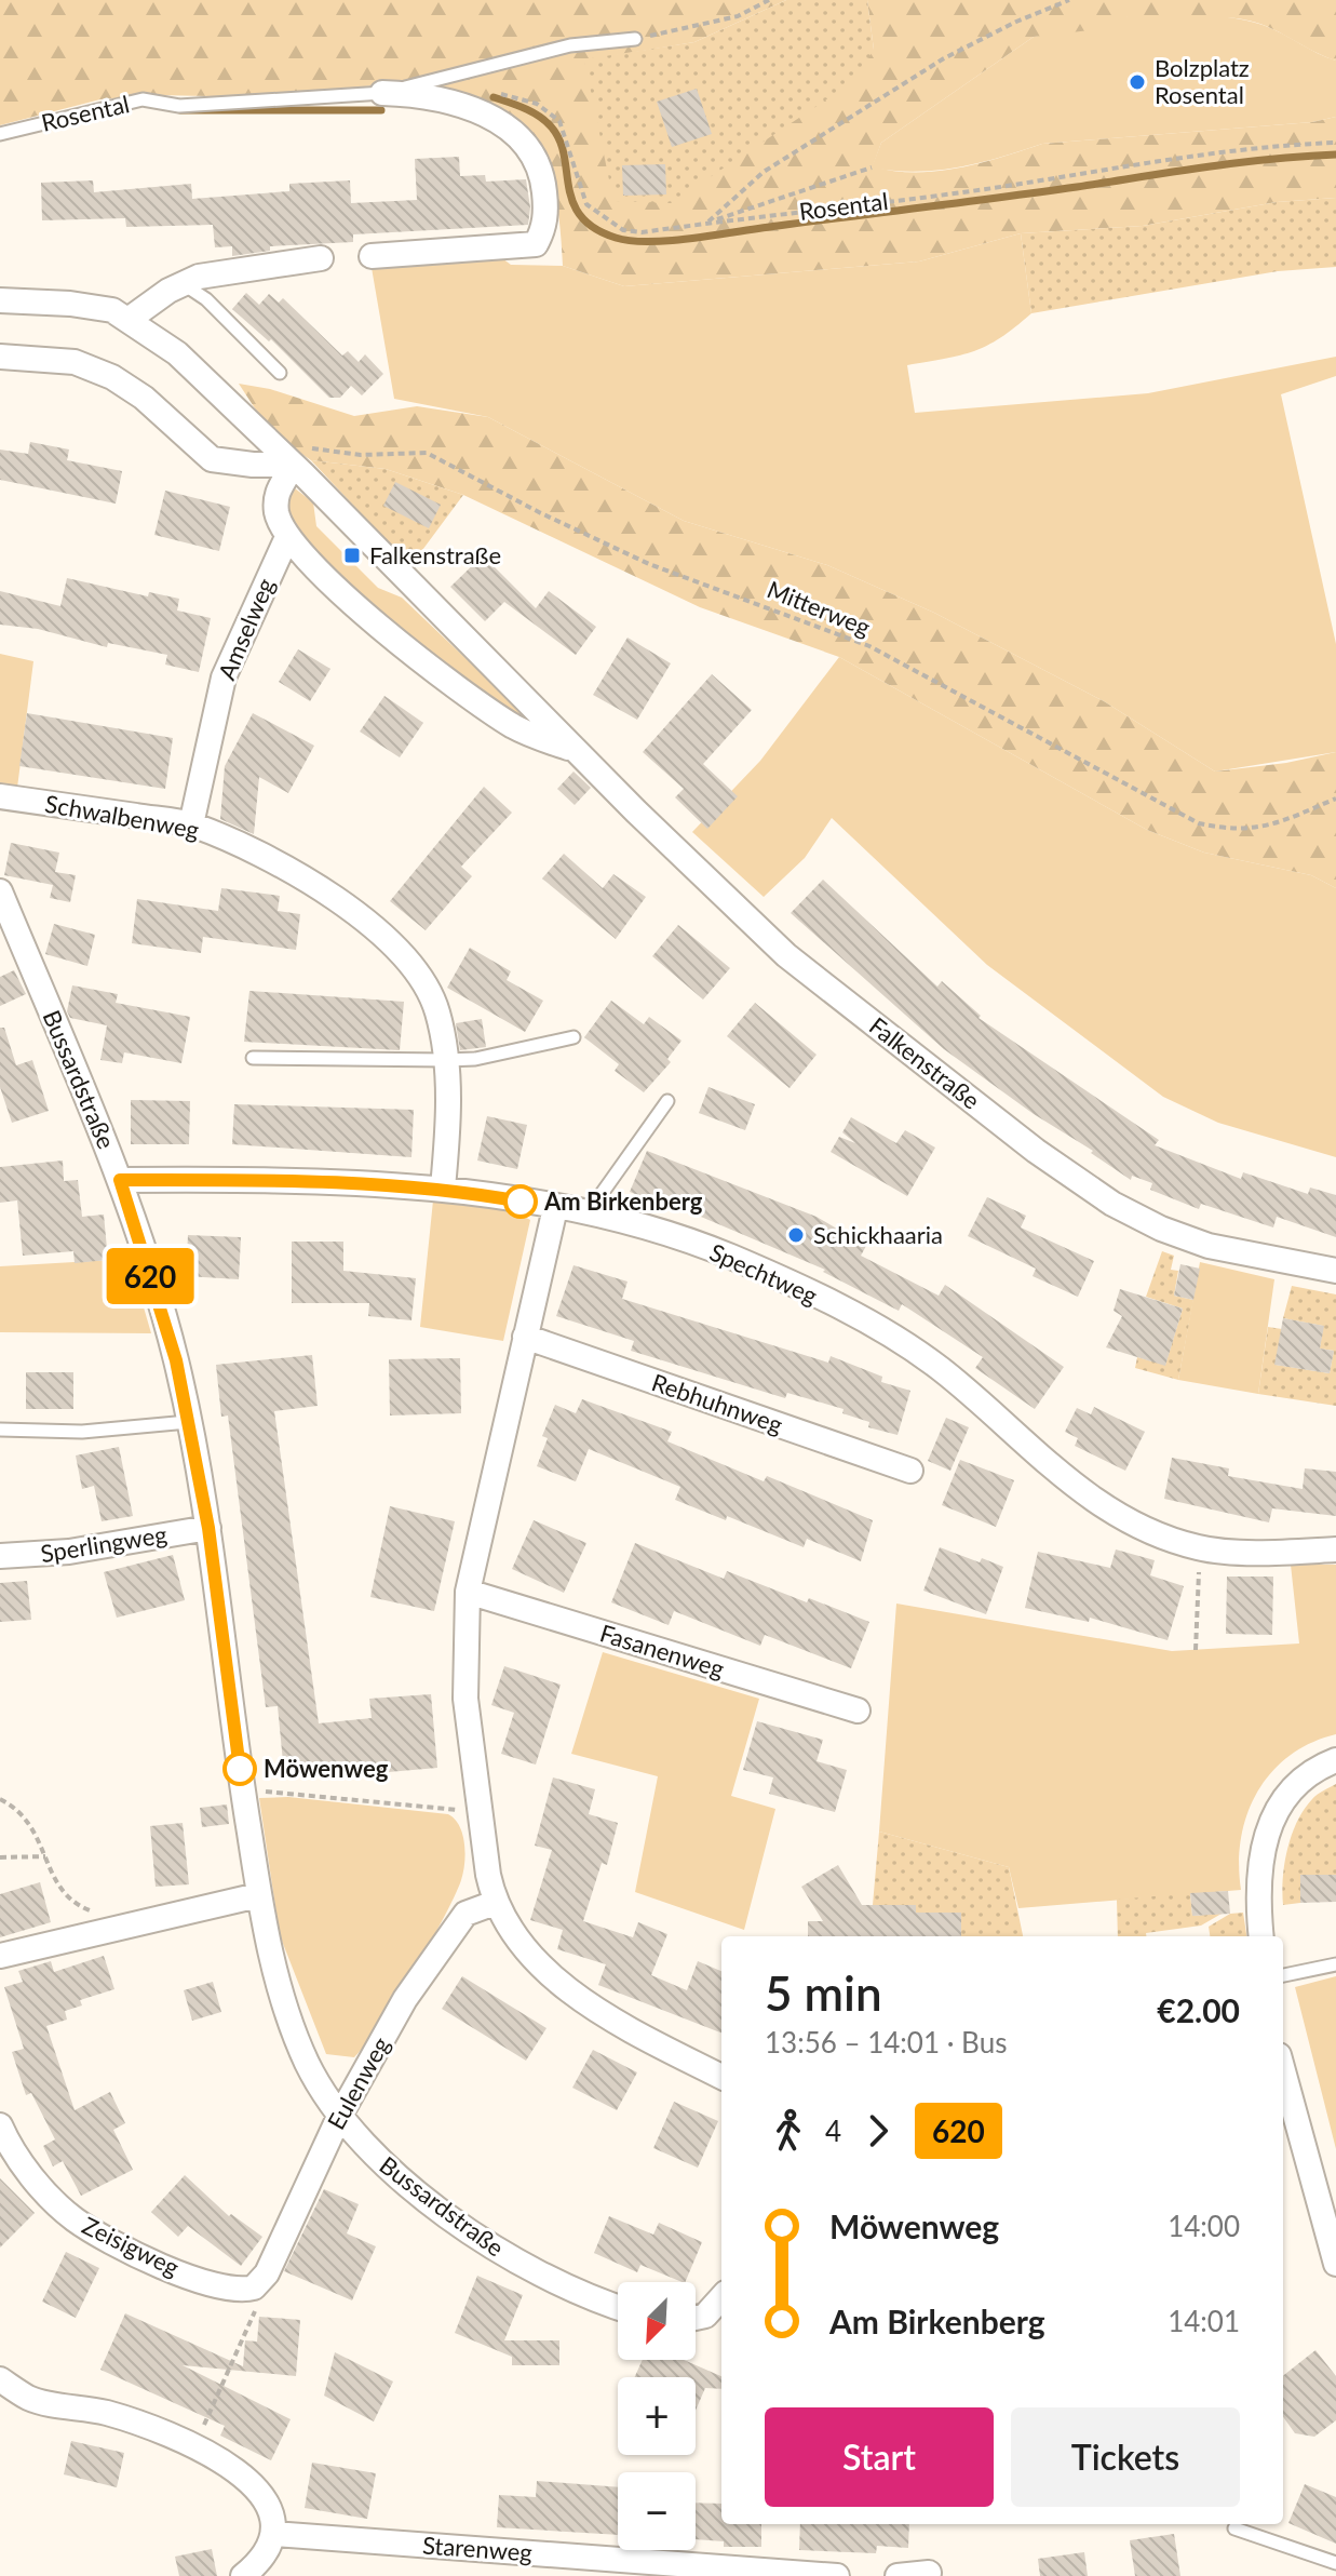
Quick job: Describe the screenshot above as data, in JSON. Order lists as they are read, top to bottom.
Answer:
{
  "streets": {
    "street": [
      "Amselweg",
      "Schwalbenweg",
      "Falkenstraße",
      "Bussardstraße",
      "Spechtweg",
      "Rebhuhnweg",
      "Sperlingweg",
      "Fasanenweg",
      "Eulenweg",
      "Zeisigweg",
      "Starenweg"
    ],
    "lane": ["Rosental"],
    "path": ["Mitterweg"]
  },
  "crossings": [
    ["Mitterweg", "Falkenstraße"],
    ["Amselweg", "Schwalbenweg"],
    ["Amselweg", "Falkenstraße"],
    ["Schwalbenweg", "Spechtweg"],
    ["Bussardstraße", "Spechtweg"],
    ["Bussardstraße", "Sperlingweg"],
    ["Bussardstraße", "Eulenweg"],
    ["Eulenweg", "Zeisigweg"]
  ],
  "places": {
    "other": [
      "Bolzplatz Rosental",
      "Am Birkenberg",
      "Schickhaaria",
      "Möwenweg"
    ],
    "transit": ["Falkenstraße"]
  },
  "lines": ["bus line 620"],
  "north": "bottom left",
  "page": {
    "on_map": "620",
    "heading": ["5 min", "13:56 – 14:01 · Bus", "€2.00"],
    "legs": ["4", "620"],
    "list": [
      {
        "name": "Möwenweg",
        "value": "14:00"
      },
      {
        "name": "Am Birkenberg",
        "value": "14:01"
      }
    ],
    "map_buttons": ["+", "−"],
    "buttons": ["Start", "Tickets"]
  }
}
